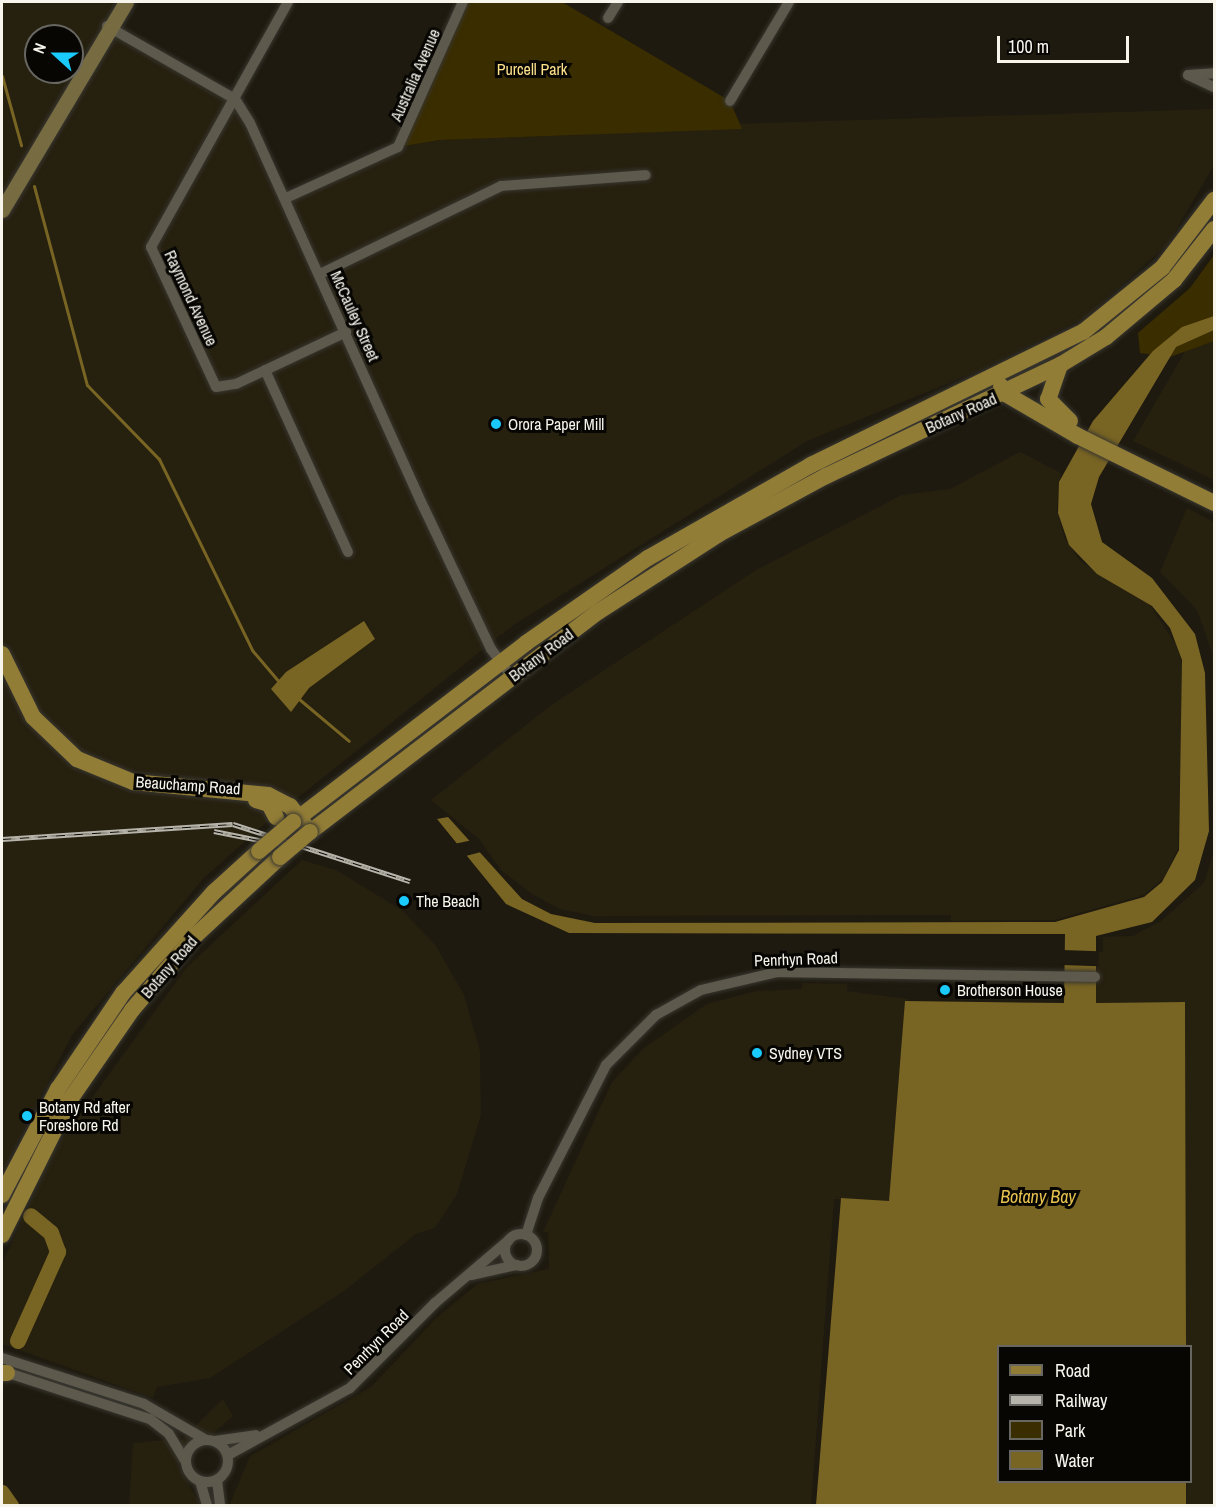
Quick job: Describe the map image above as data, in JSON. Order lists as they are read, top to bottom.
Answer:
{
  "streets": {
    "main road": ["Botany Road", "Beauchamp Road"],
    "street": [
      "Australia Avenue",
      "Raymond Avenue",
      "McCauley Street",
      "Penrhyn Road"
    ]
  },
  "crossings": [
    ["Australia Avenue", "McCauley Street"],
    ["Raymond Avenue", "McCauley Street"],
    ["McCauley Street", "Botany Road"],
    ["Botany Road", "Beauchamp Road"]
  ],
  "water": ["Botany Bay"],
  "parks": ["Purcell Park"],
  "places": [
    "Orora Paper Mill",
    "The Beach",
    "Brotherson House",
    "Sydney VTS",
    "Botany Rd after Foreshore Rd"
  ],
  "legend": [
    "Road",
    "Railway",
    "Park",
    "Water"
  ],
  "scale_bar": "100 m",
  "north": "left"
}
